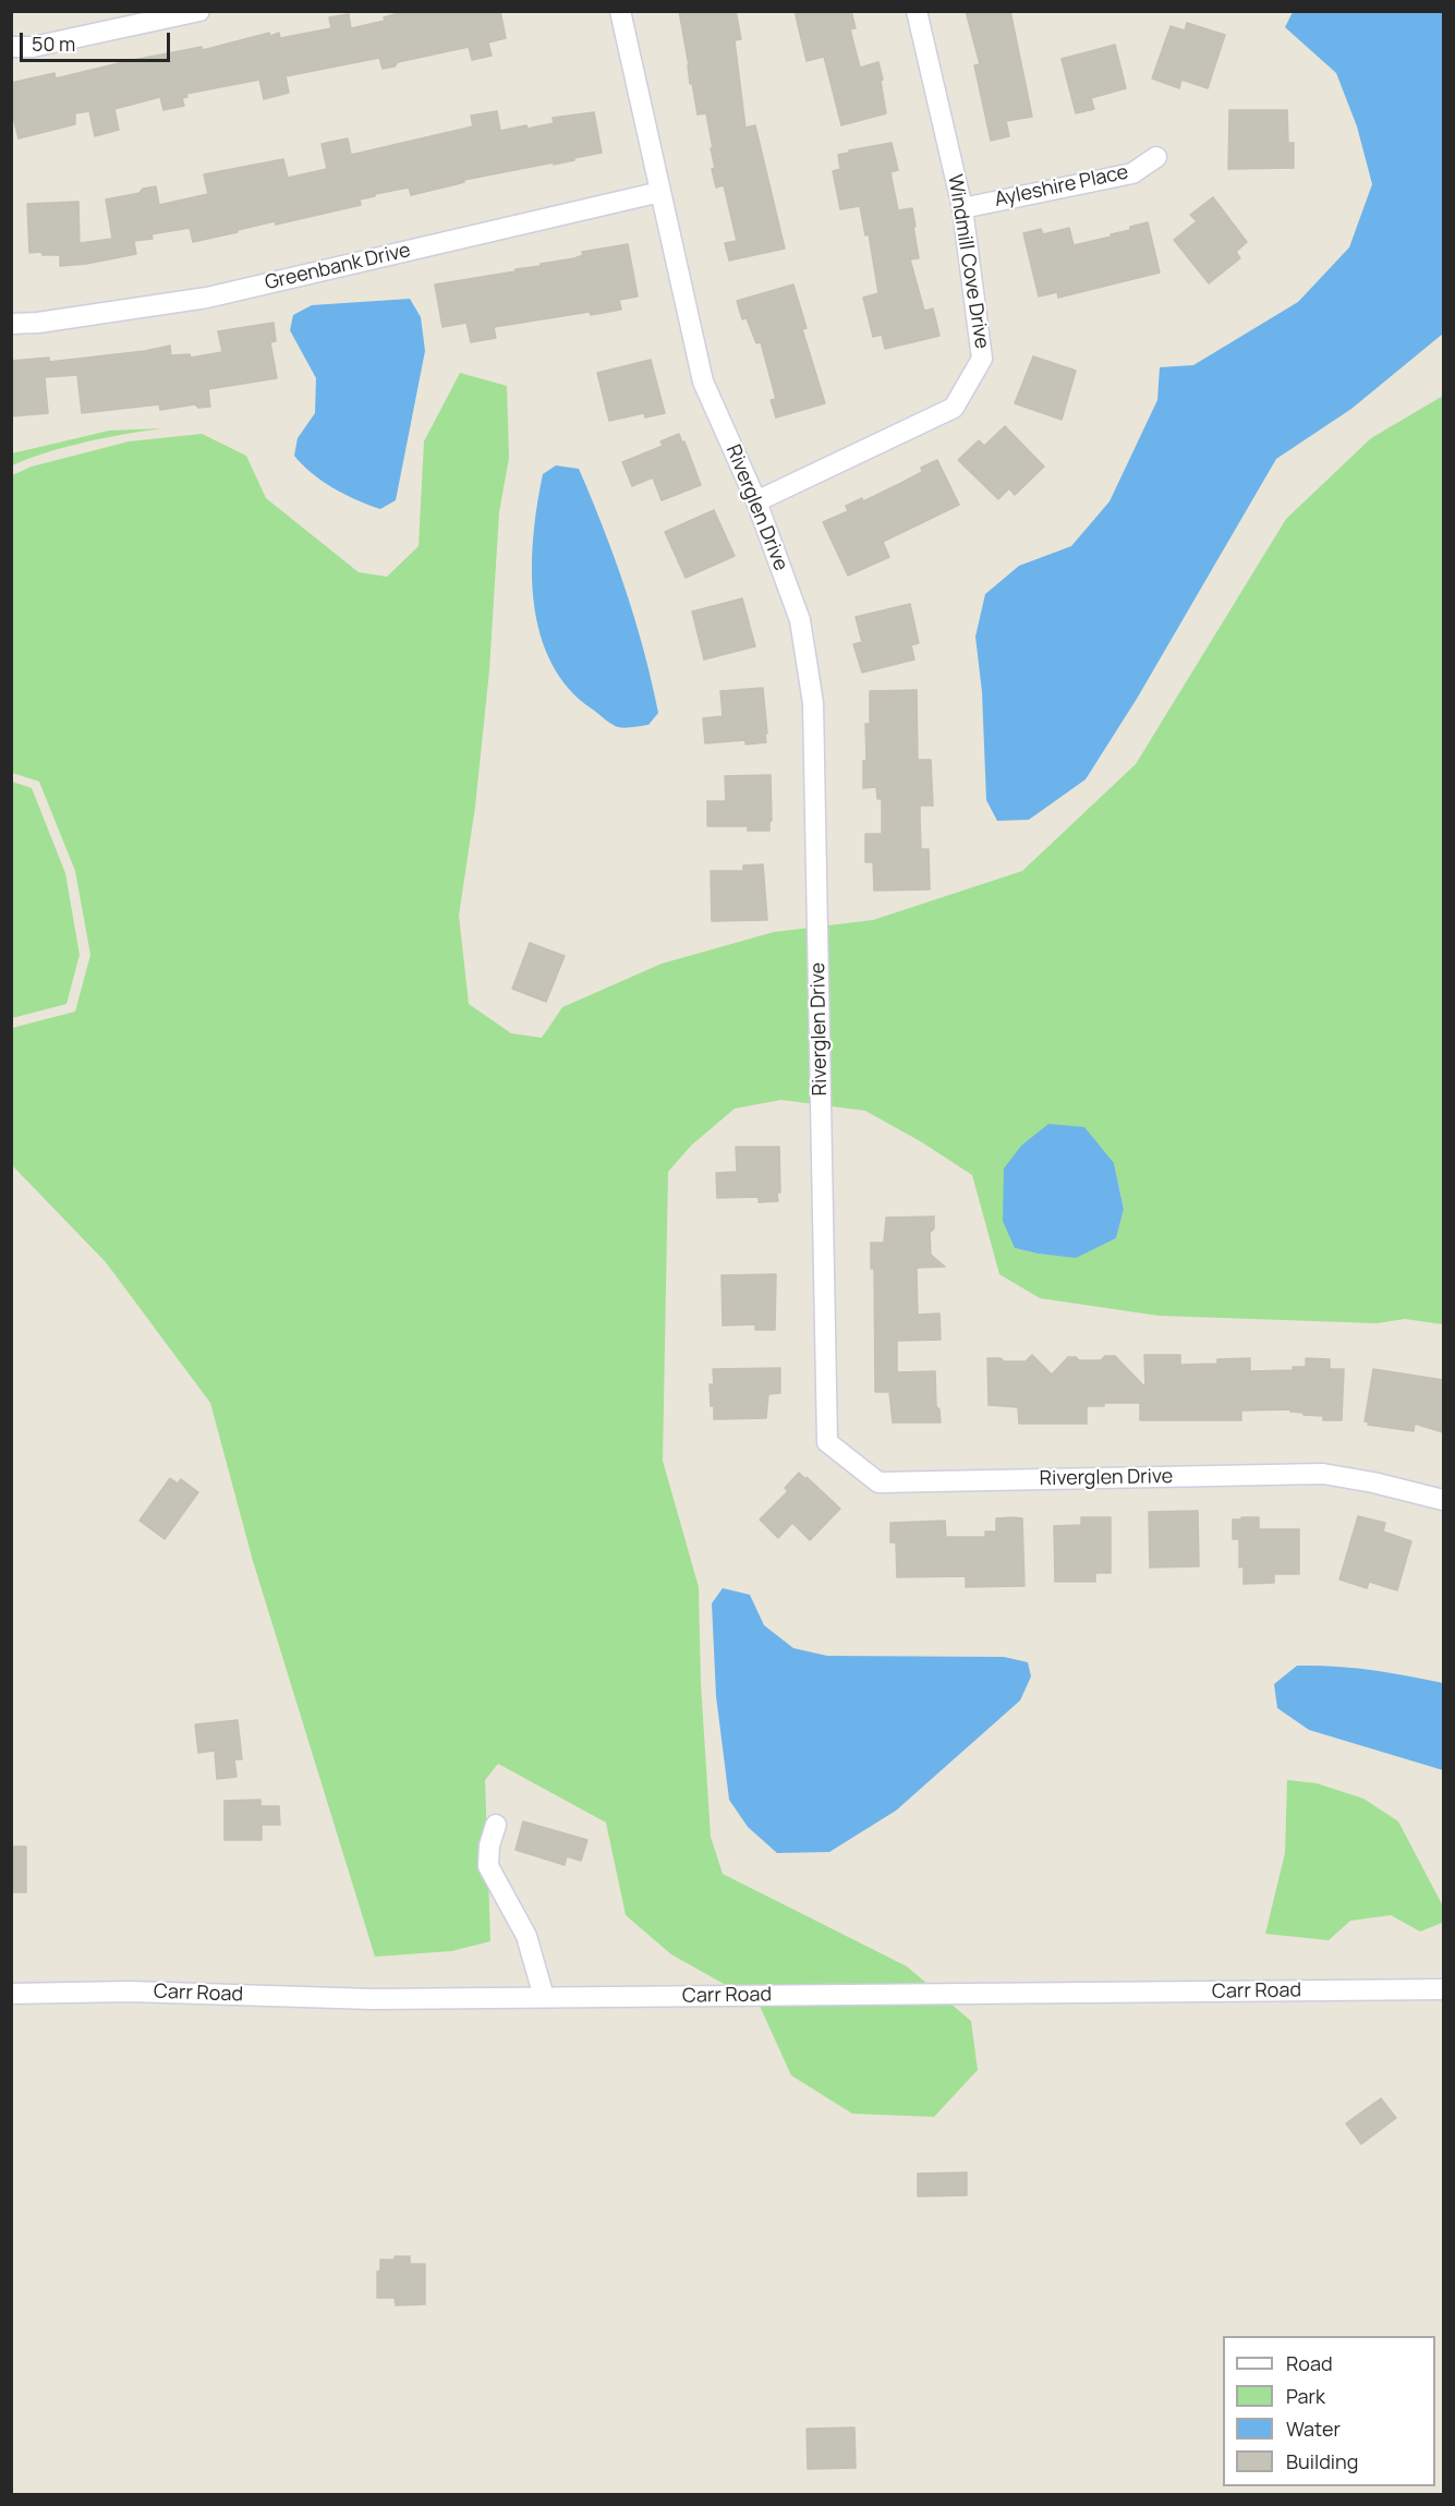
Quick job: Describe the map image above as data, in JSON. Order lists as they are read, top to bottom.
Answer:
{
  "streets": {
    "street": [
      "Ayleshire Place",
      "Windmill Cove Drive",
      "Greenbank Drive",
      "Riverglen Drive",
      "Carr Road"
    ]
  },
  "crossings": [
    ["Ayleshire Place", "Windmill Cove Drive"],
    ["Windmill Cove Drive", "Riverglen Drive"],
    ["Greenbank Drive", "Riverglen Drive"]
  ],
  "legend": [
    "Road",
    "Park",
    "Water",
    "Building"
  ],
  "scale_bar": "50 m"
}
